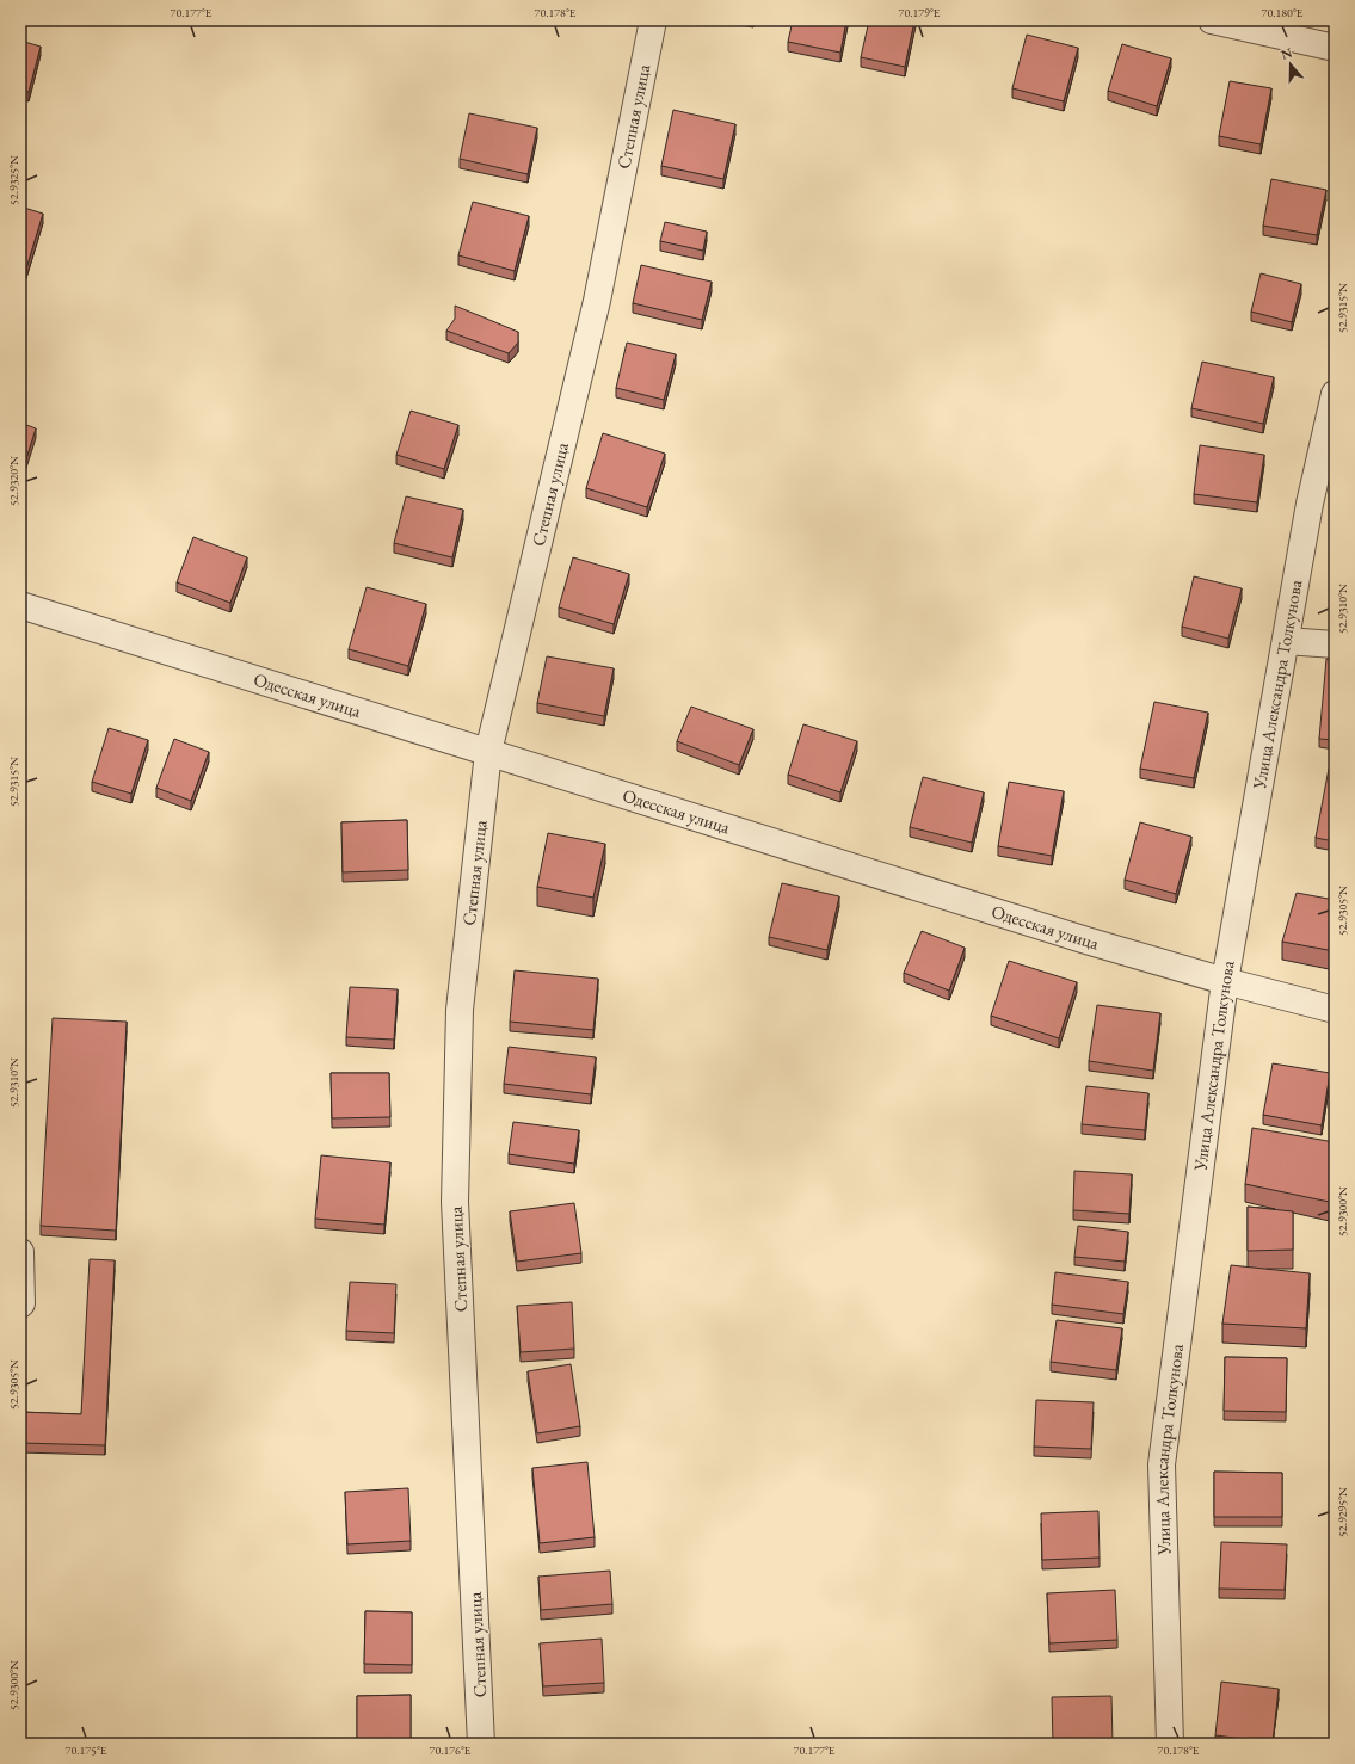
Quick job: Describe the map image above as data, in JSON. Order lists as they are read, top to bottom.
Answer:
{
  "streets": {
    "street": ["Степная улица", "Улица Александра Толкунова", "Одесская улица"]
  },
  "crossings": [
    ["Степная улица", "Одесская улица"],
    ["Улица Александра Толкунова", "Одесская улица"]
  ],
  "north": "top",
  "coordinates": [
    "70.177°E",
    "70.178°E",
    "70.179°E",
    "70.180°E",
    "52.9325°N",
    "52.9315°N",
    "52.9320°N",
    "52.9310°N",
    "52.9305°N",
    "52.9300°N",
    "52.9295°N",
    "70.175°E",
    "70.176°E"
  ]
}
